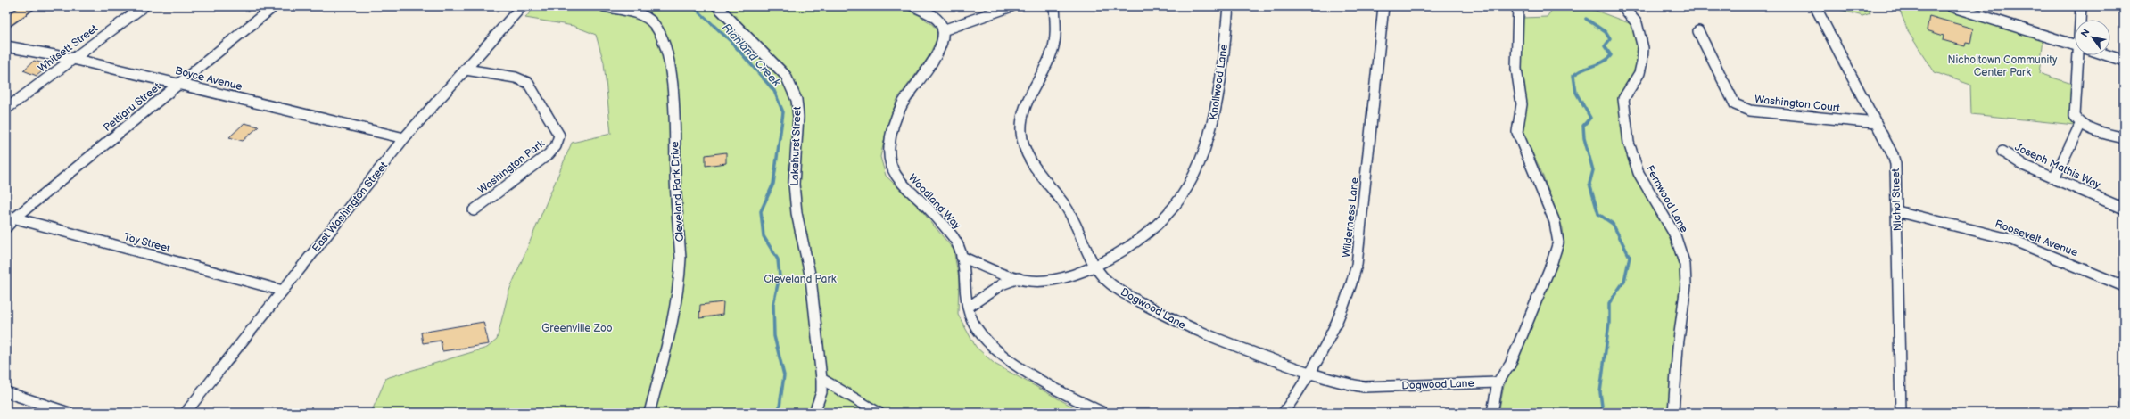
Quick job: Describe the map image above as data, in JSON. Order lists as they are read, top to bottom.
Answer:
{
  "streets": {
    "street": [
      "Whitsett Street",
      "Boyce Avenue",
      "Knollwood Lane",
      "Washington Court",
      "Pettigru Street",
      "Lakehurst Street",
      "Joseph Mathis Way",
      "Washington Park",
      "Cleveland Park Drive",
      "Fernwood Lane",
      "Nichol Street",
      "Woodland Way",
      "East Washington Street",
      "Wilderness Lane",
      "Roosevelt Avenue",
      "Toy Street",
      "Dogwood Lane"
    ]
  },
  "crossings": [
    ["Whitsett Street", "Boyce Avenue"],
    ["Boyce Avenue", "Pettigru Street"],
    ["Boyce Avenue", "East Washington Street"],
    ["Knollwood Lane", "Woodland Way"],
    ["Knollwood Lane", "Dogwood Lane"],
    ["Washington Court", "Nichol Street"],
    ["Pettigru Street", "Toy Street"],
    ["Washington Park", "East Washington Street"],
    ["Nichol Street", "Roosevelt Avenue"],
    ["East Washington Street", "Toy Street"],
    ["Wilderness Lane", "Dogwood Lane"]
  ],
  "water": ["Richland Creek"],
  "parks": ["Nicholtown Community Center Park", "Cleveland Park", "Greenville Zoo"],
  "north": "top left"
}
